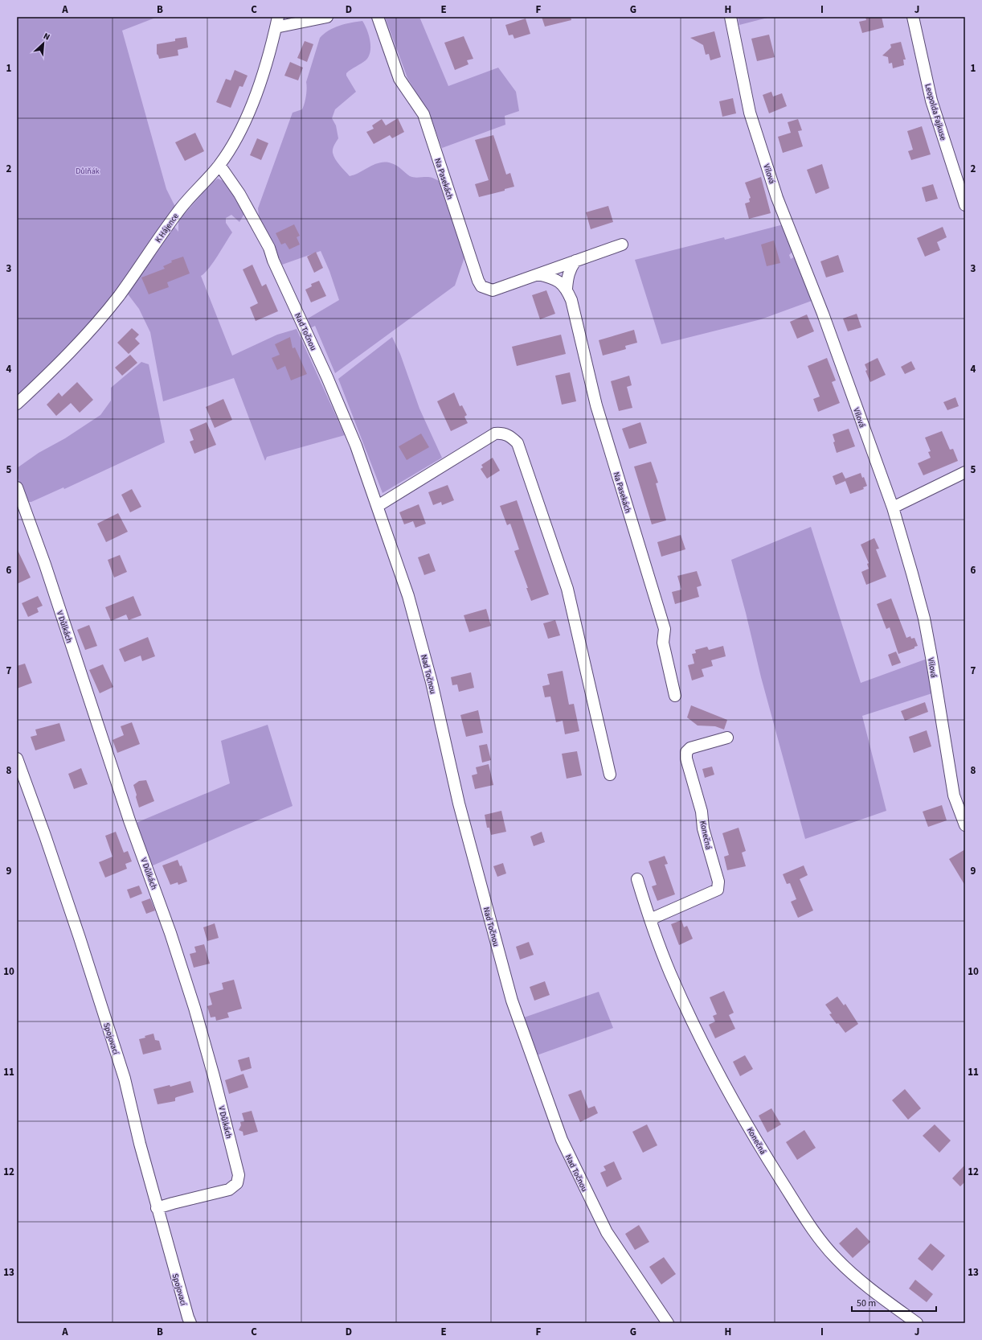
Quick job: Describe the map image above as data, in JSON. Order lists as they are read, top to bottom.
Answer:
{
  "streets": {
    "street": [
      "Leopolda Fajkuse",
      "Vilová",
      "Na Pasekách",
      "K Hájence",
      "Nad Točnou",
      "V Důlkách",
      "Konečná",
      "Spojovací"
    ]
  },
  "crossings": [
    ["K Hájence", "Nad Točnou"],
    ["V Důlkách", "Spojovací"]
  ],
  "parks": ["Důlňák"],
  "scale_bar": "50 m",
  "north": "top right",
  "grid": {
    "columns": [
      "A",
      "B",
      "C",
      "D",
      "E",
      "F",
      "G",
      "H",
      "I",
      "J"
    ],
    "rows": [
      "1",
      "2",
      "3",
      "4",
      "5",
      "6",
      "7",
      "8",
      "9",
      "10",
      "11",
      "12",
      "13"
    ]
  }
}
